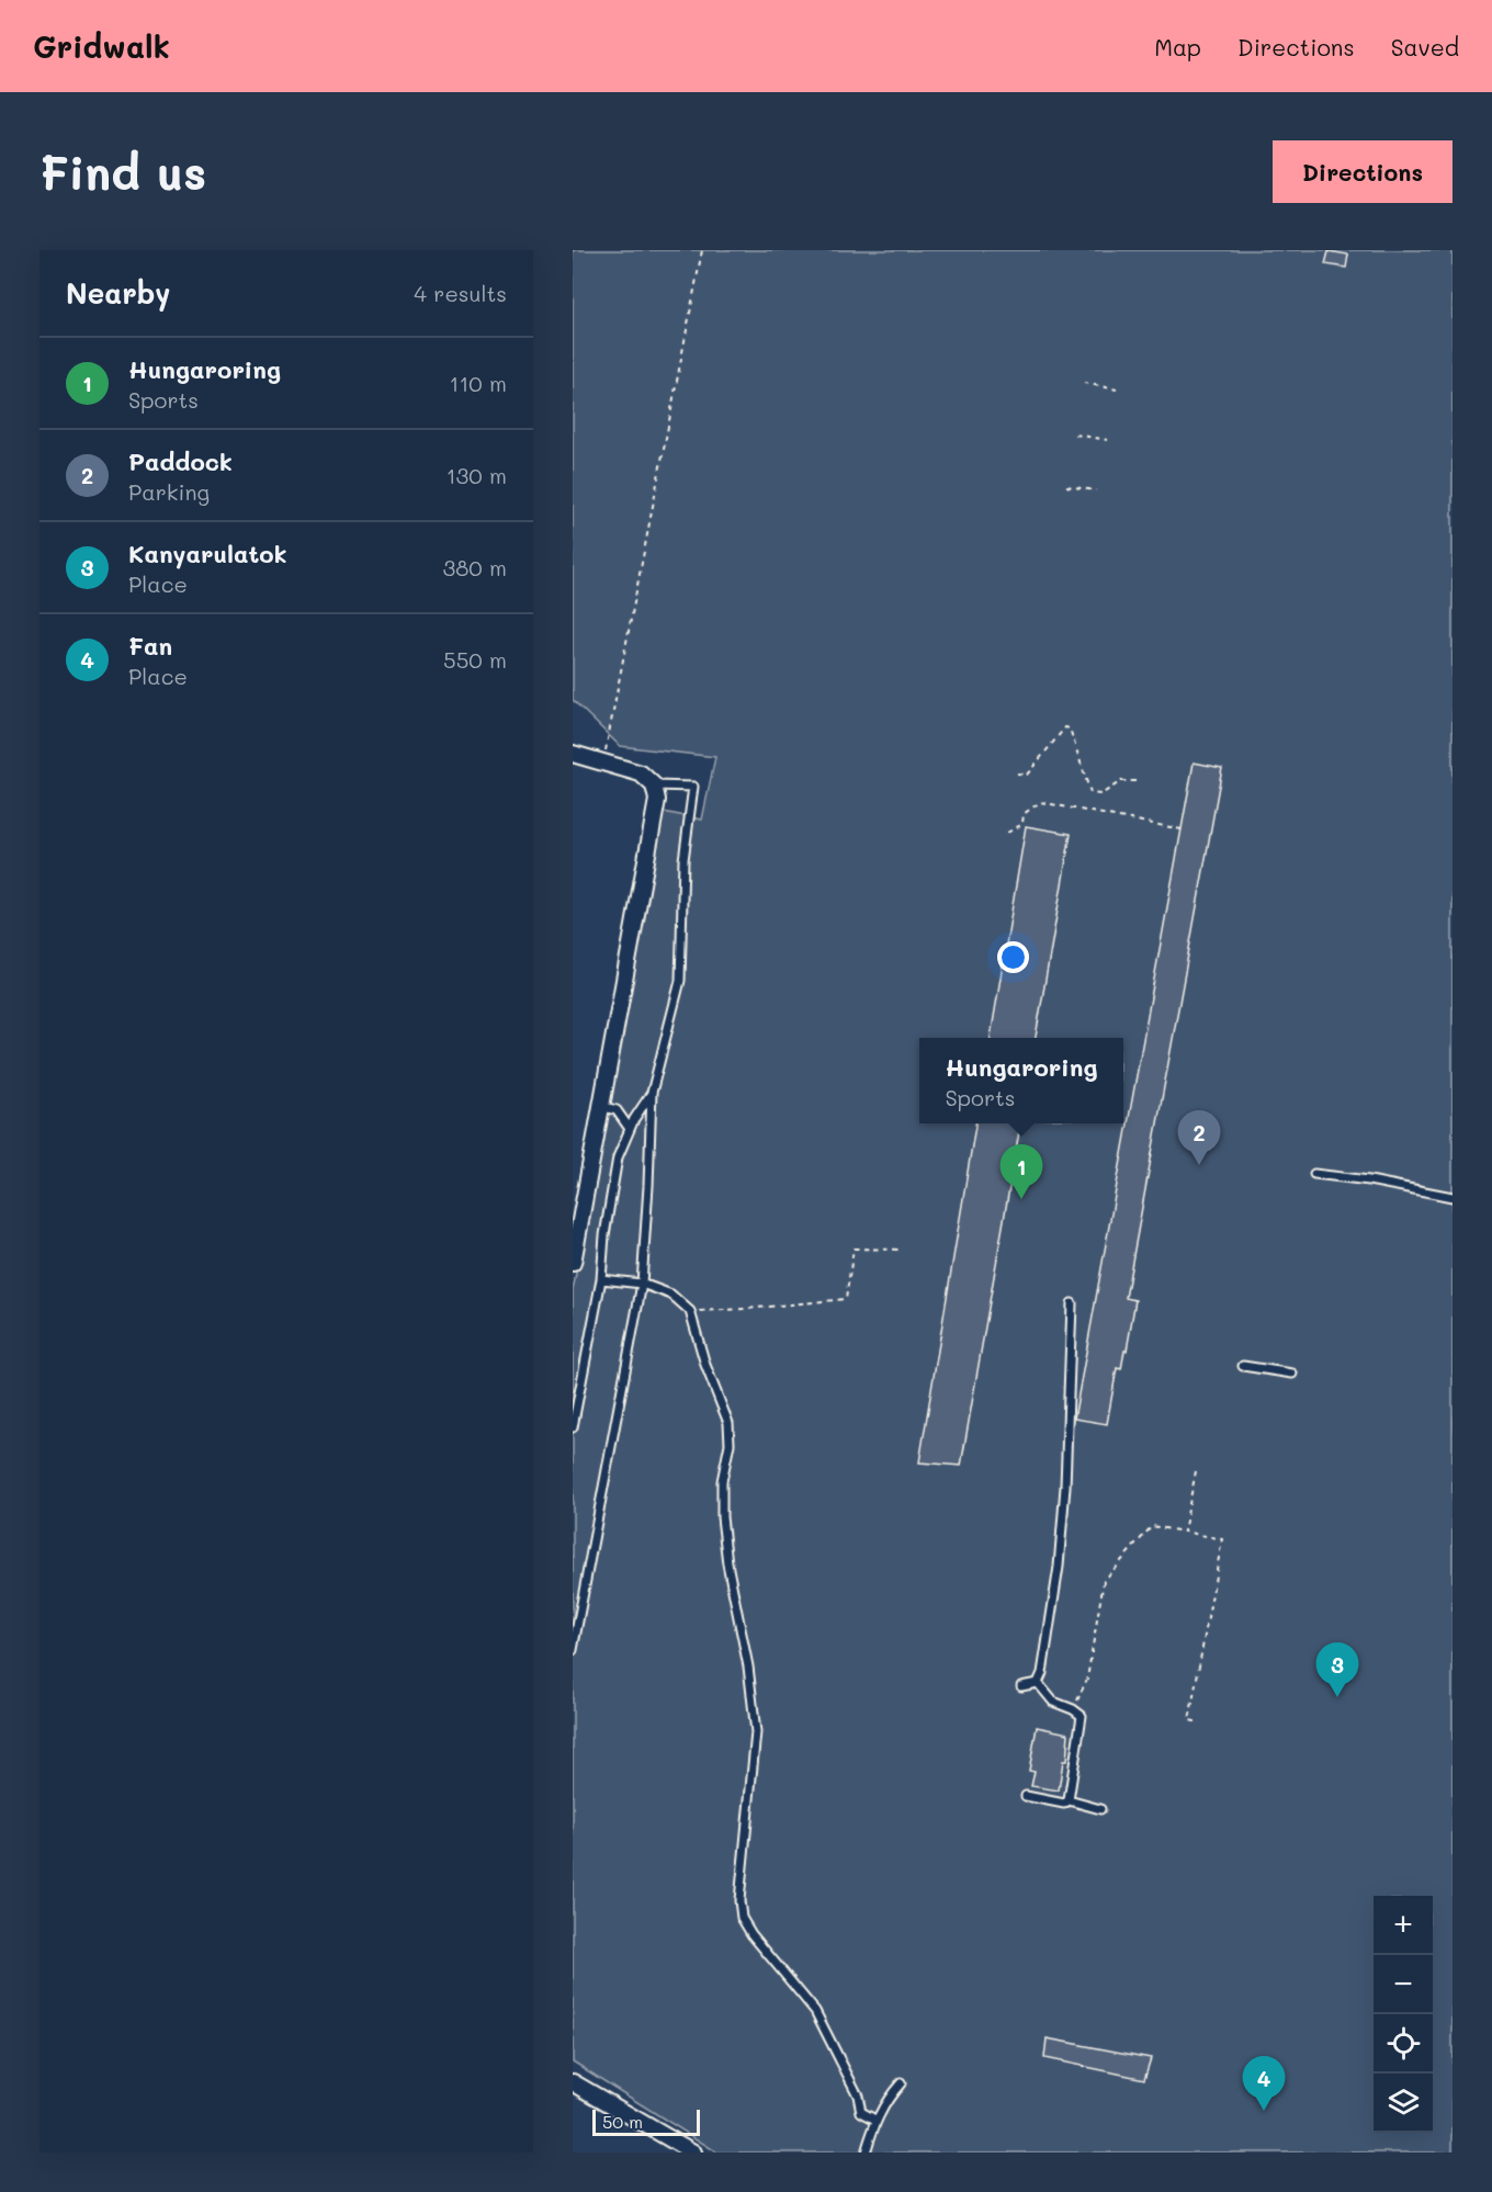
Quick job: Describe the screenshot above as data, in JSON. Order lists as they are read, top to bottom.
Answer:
{
  "scale_bar": "50 m",
  "page": {
    "header": "Gridwalk",
    "nav": ["Map", "Directions", "Saved"],
    "buttons": "Directions",
    "title": "Find us",
    "heading": ["Nearby", "4 results"],
    "list": [
      {
        "mark": "1",
        "name": "Hungaroring",
        "note": "Sports",
        "value": "110 m"
      },
      {
        "mark": "2",
        "name": "Paddock",
        "note": "Parking",
        "value": "130 m"
      },
      {
        "mark": "3",
        "name": "Kanyarulatok",
        "note": "Place",
        "value": "380 m"
      },
      {
        "mark": "4",
        "name": "Fan",
        "note": "Place",
        "value": "550 m"
      }
    ],
    "popup": ["Hungaroring", "Sports"],
    "pins": [
      "2",
      "1",
      "3",
      "4"
    ],
    "map_buttons": ["+", "−"],
    "scale": "50 m"
  }
}
